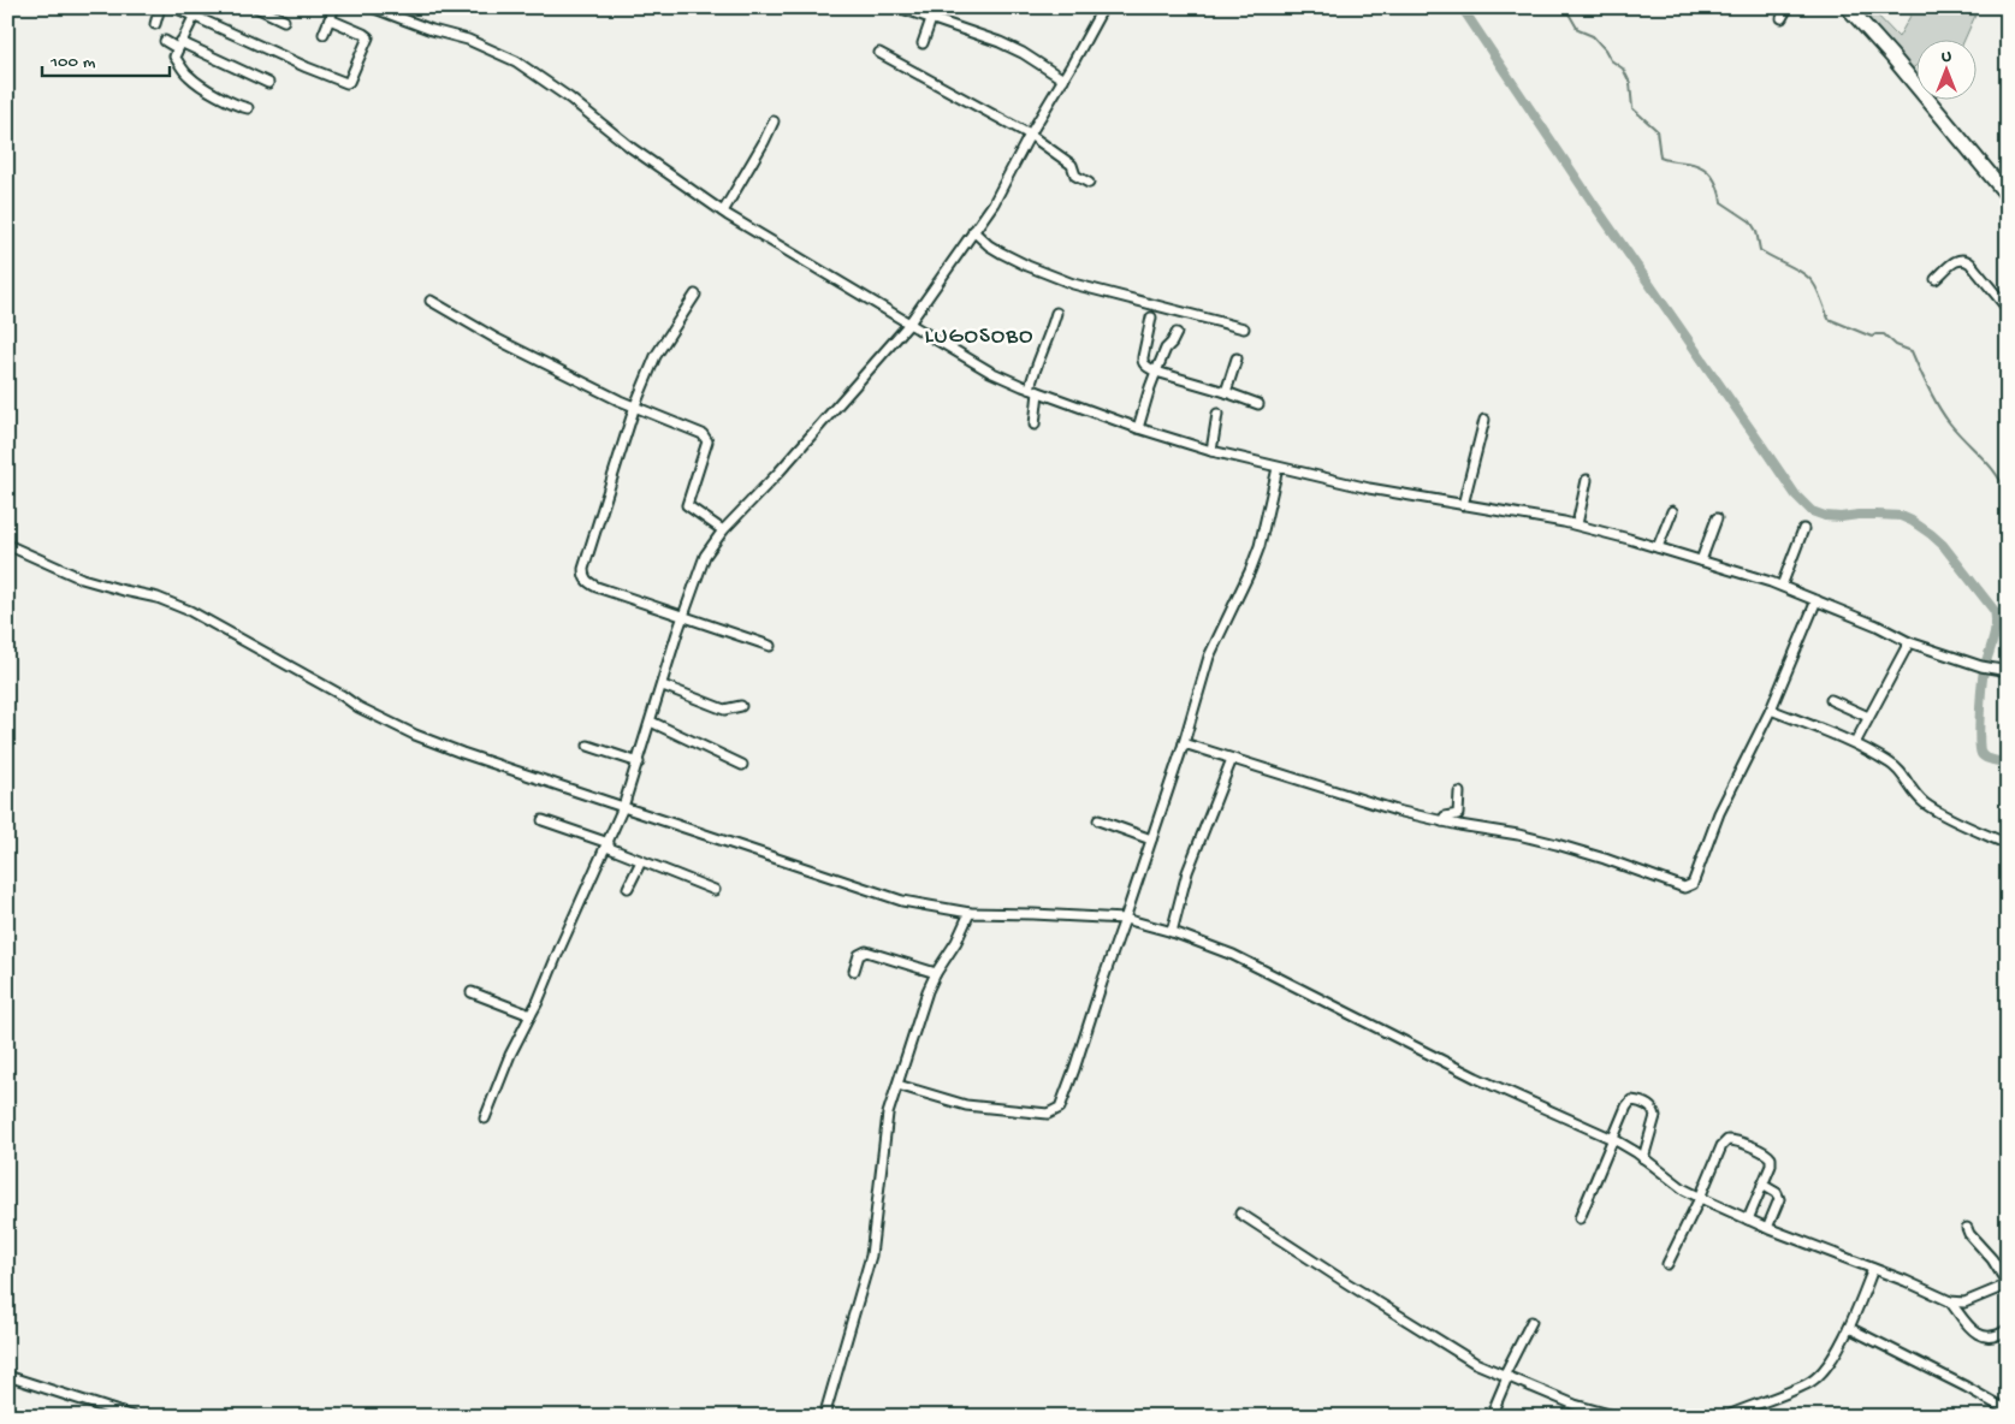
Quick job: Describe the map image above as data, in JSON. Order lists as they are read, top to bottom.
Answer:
{
  "districts": ["LUGOSOBO"],
  "scale_bar": "100 m",
  "north": "top"
}
